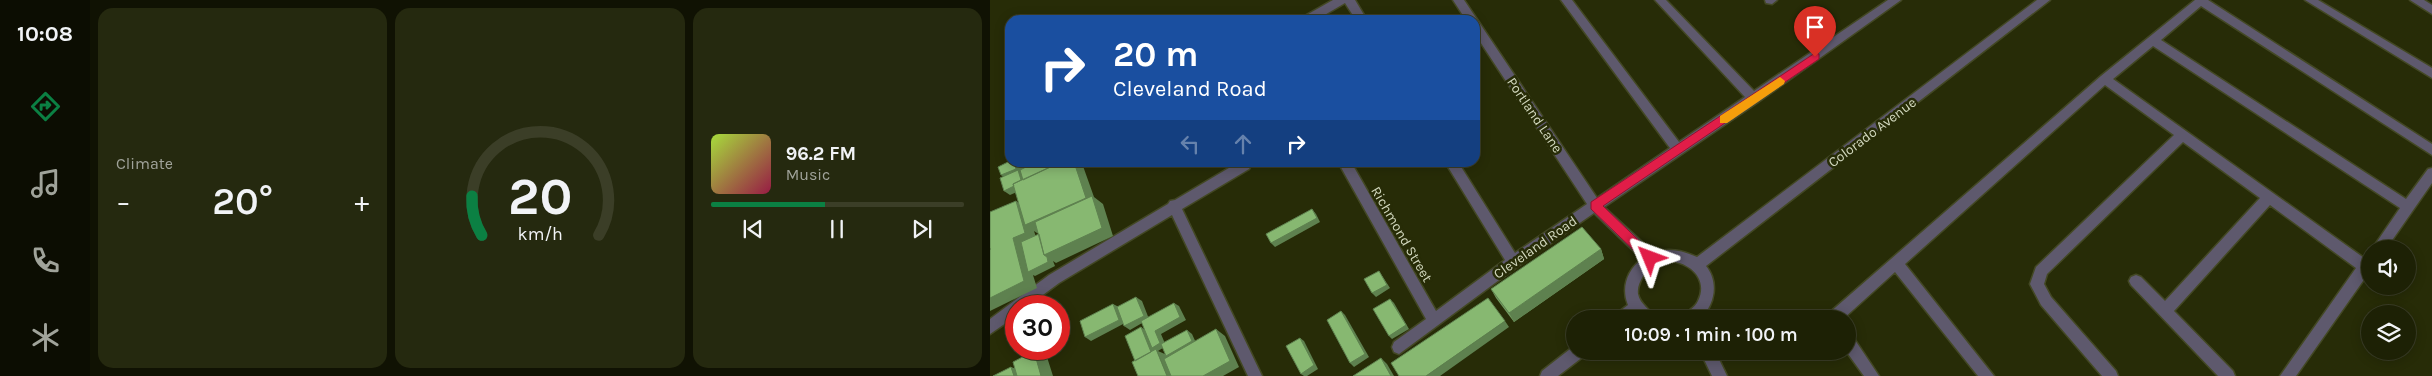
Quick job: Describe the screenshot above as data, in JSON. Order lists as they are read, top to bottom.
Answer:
{
  "streets": {
    "street": [
      "Portland Lane",
      "Colorado Avenue",
      "Richmond Street",
      "Cleveland Road"
    ]
  },
  "crossings": [
    ["Portland Lane", "Cleveland Road"],
    ["Richmond Street", "Cleveland Road"]
  ],
  "page": {
    "tabs": "10:08",
    "tile": "Climate",
    "turn": ["20 m", "Cleveland Road"],
    "song": ["96.2 FM", "Music"],
    "heat": ["−", "20°", "+"],
    "limit": "30",
    "trip": "10:09 · 1 min · 100 m",
    "gauge": ["20", "km/h"]
  }
}
